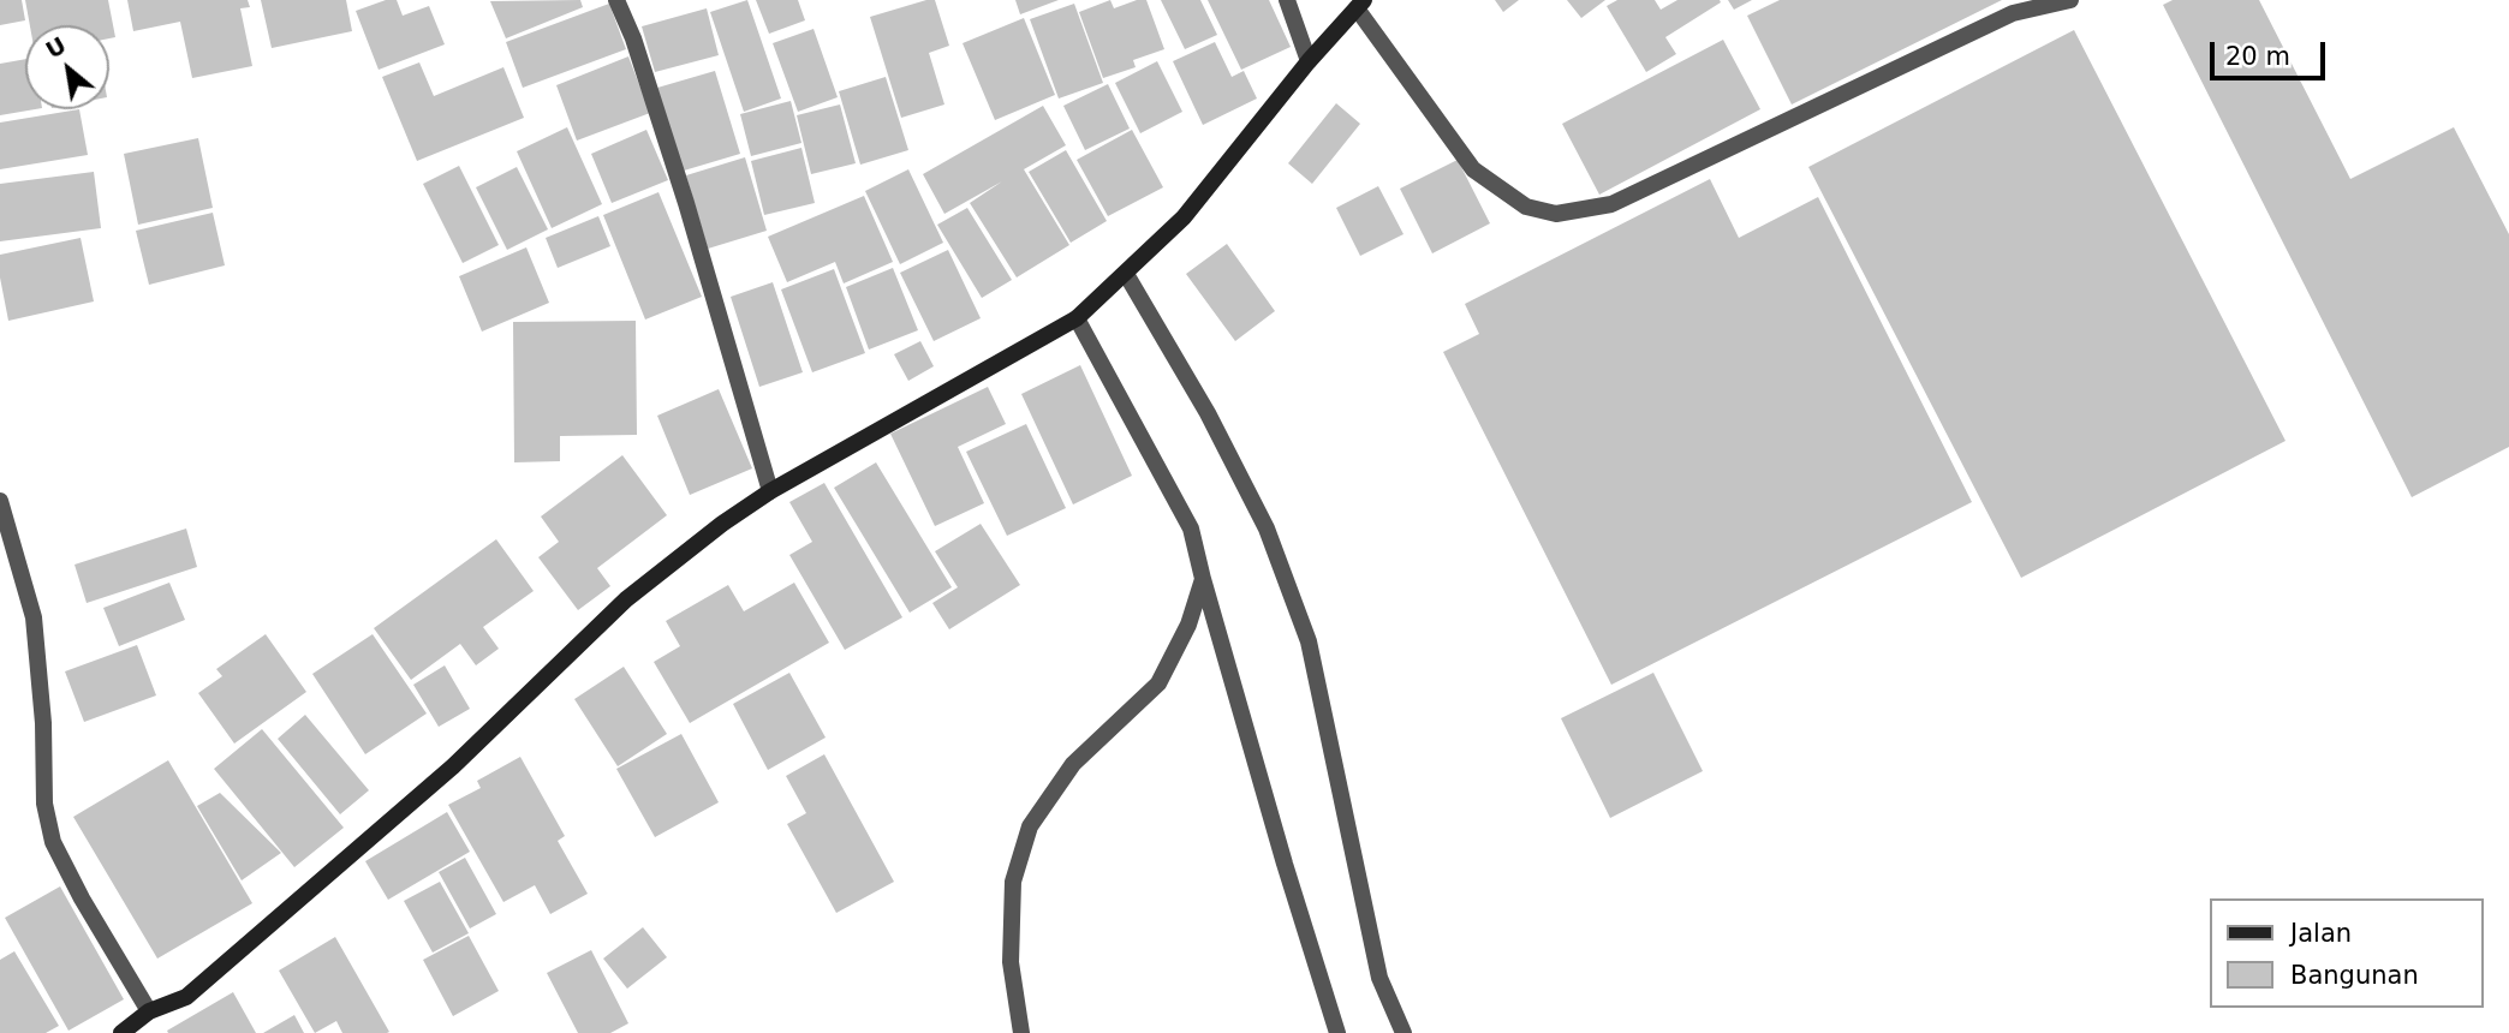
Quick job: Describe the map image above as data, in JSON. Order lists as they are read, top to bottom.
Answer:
{
  "legend": ["Jalan", "Bangunan"],
  "scale_bar": "20 m",
  "north": "top left"
}
